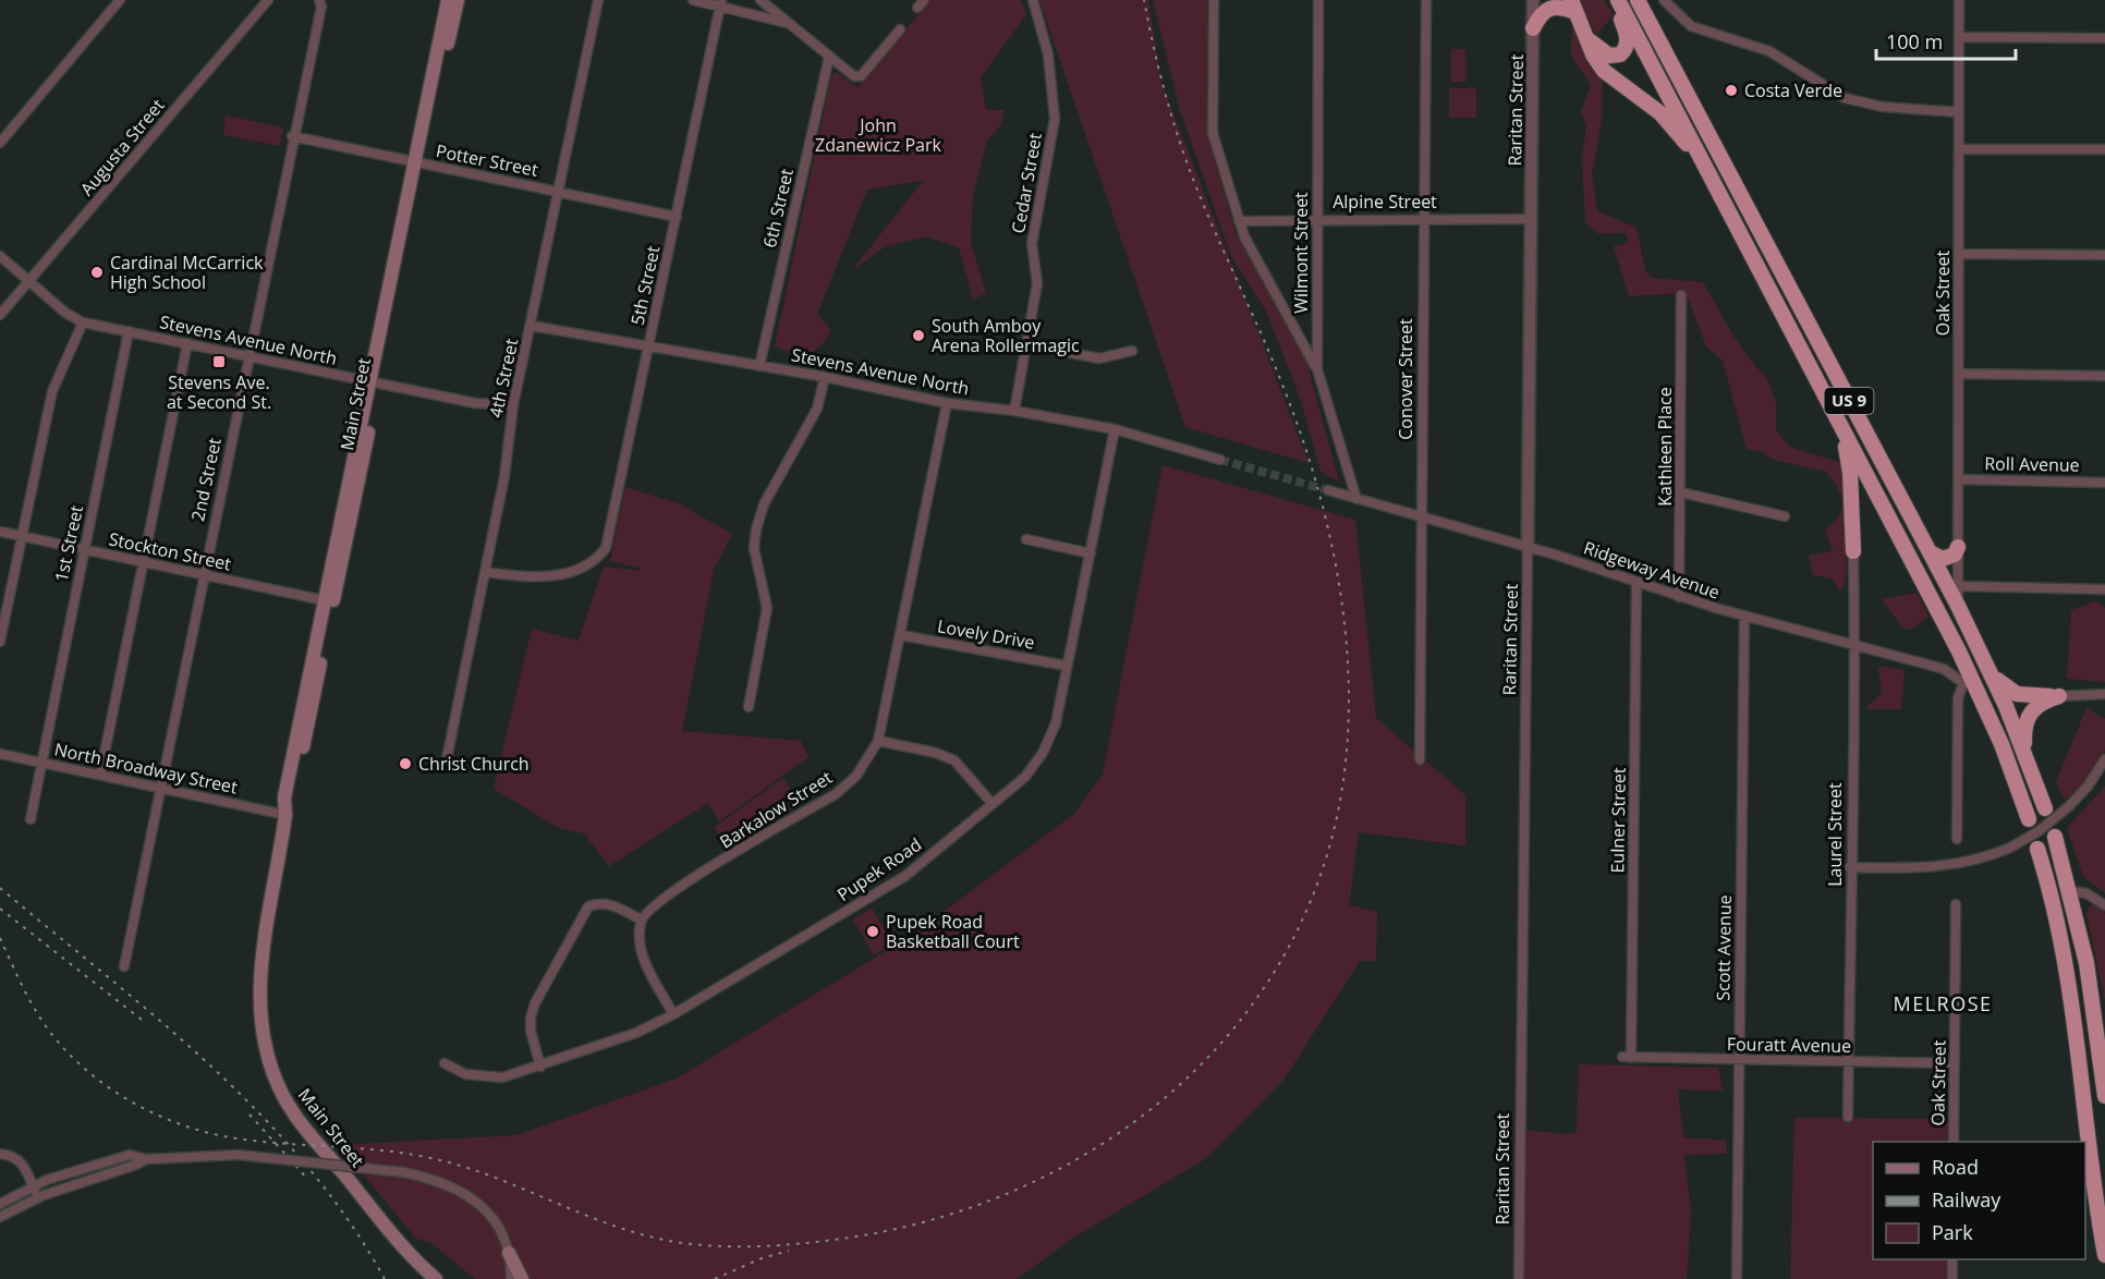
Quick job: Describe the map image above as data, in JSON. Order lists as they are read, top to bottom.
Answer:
{
  "streets": {
    "highway": ["US 9"],
    "main road": ["Main Street"],
    "street": [
      "Raritan Street",
      "Augusta Street",
      "Potter Street",
      "Cedar Street",
      "Alpine Street",
      "6th Street",
      "Wilmont Street",
      "5th Street",
      "Oak Street",
      "Stevens Avenue North",
      "4th Street",
      "Conover Street",
      "Kathleen Place",
      "Roll Avenue",
      "2nd Street",
      "1st Street",
      "Stockton Street",
      "Ridgeway Avenue",
      "Lovely Drive",
      "North Broadway Street",
      "Barkalow Street",
      "Eulner Street",
      "Laurel Street",
      "Pupek Road",
      "Scott Avenue",
      "Fouratt Avenue"
    ]
  },
  "crossings": [
    ["Raritan Street", "Alpine Street"],
    ["Raritan Street", "Ridgeway Avenue"],
    ["Augusta Street", "Stevens Avenue North"],
    ["Potter Street", "5th Street"],
    ["Potter Street", "4th Street"],
    ["Potter Street", "Main Street"],
    ["Potter Street", "2nd Street"],
    ["Cedar Street", "Stevens Avenue North"],
    ["Alpine Street", "Wilmont Street"],
    ["Alpine Street", "Conover Street"],
    ["6th Street", "Stevens Avenue North"],
    ["Wilmont Street", "Ridgeway Avenue"],
    ["5th Street", "Stevens Avenue North"],
    ["5th Street", "4th Street"],
    ["Oak Street", "US 9"],
    ["Oak Street", "Roll Avenue"],
    ["Oak Street", "Fouratt Avenue"],
    ["Stevens Avenue North", "4th Street"],
    ["Stevens Avenue North", "Main Street"],
    ["Stevens Avenue North", "2nd Street"],
    ["Stevens Avenue North", "1st Street"],
    ["Stevens Avenue North", "Barkalow Street"],
    ["Stevens Avenue North", "Pupek Road"],
    ["Conover Street", "Ridgeway Avenue"],
    ["Main Street", "Stockton Street"],
    ["Main Street", "North Broadway Street"],
    ["Kathleen Place", "Ridgeway Avenue"],
    ["2nd Street", "Stockton Street"],
    ["2nd Street", "North Broadway Street"],
    ["1st Street", "Stockton Street"],
    ["1st Street", "North Broadway Street"],
    ["Ridgeway Avenue", "Eulner Street"],
    ["Ridgeway Avenue", "Laurel Street"],
    ["Ridgeway Avenue", "Scott Avenue"],
    ["Lovely Drive", "Barkalow Street"],
    ["Lovely Drive", "Pupek Road"],
    ["Eulner Street", "Fouratt Avenue"],
    ["Laurel Street", "Fouratt Avenue"],
    ["Scott Avenue", "Fouratt Avenue"]
  ],
  "districts": ["MELROSE"],
  "parks": ["John Zdanewicz Park"],
  "places": {
    "other": [
      "Costa Verde",
      "Cardinal McCarrick High School",
      "South Amboy Arena Rollermagic",
      "Christ Church",
      "Pupek Road Basketball Court"
    ],
    "transit": ["Stevens Ave. at Second St."]
  },
  "legend": ["Road", "Railway", "Park"],
  "scale_bar": "100 m"
}
